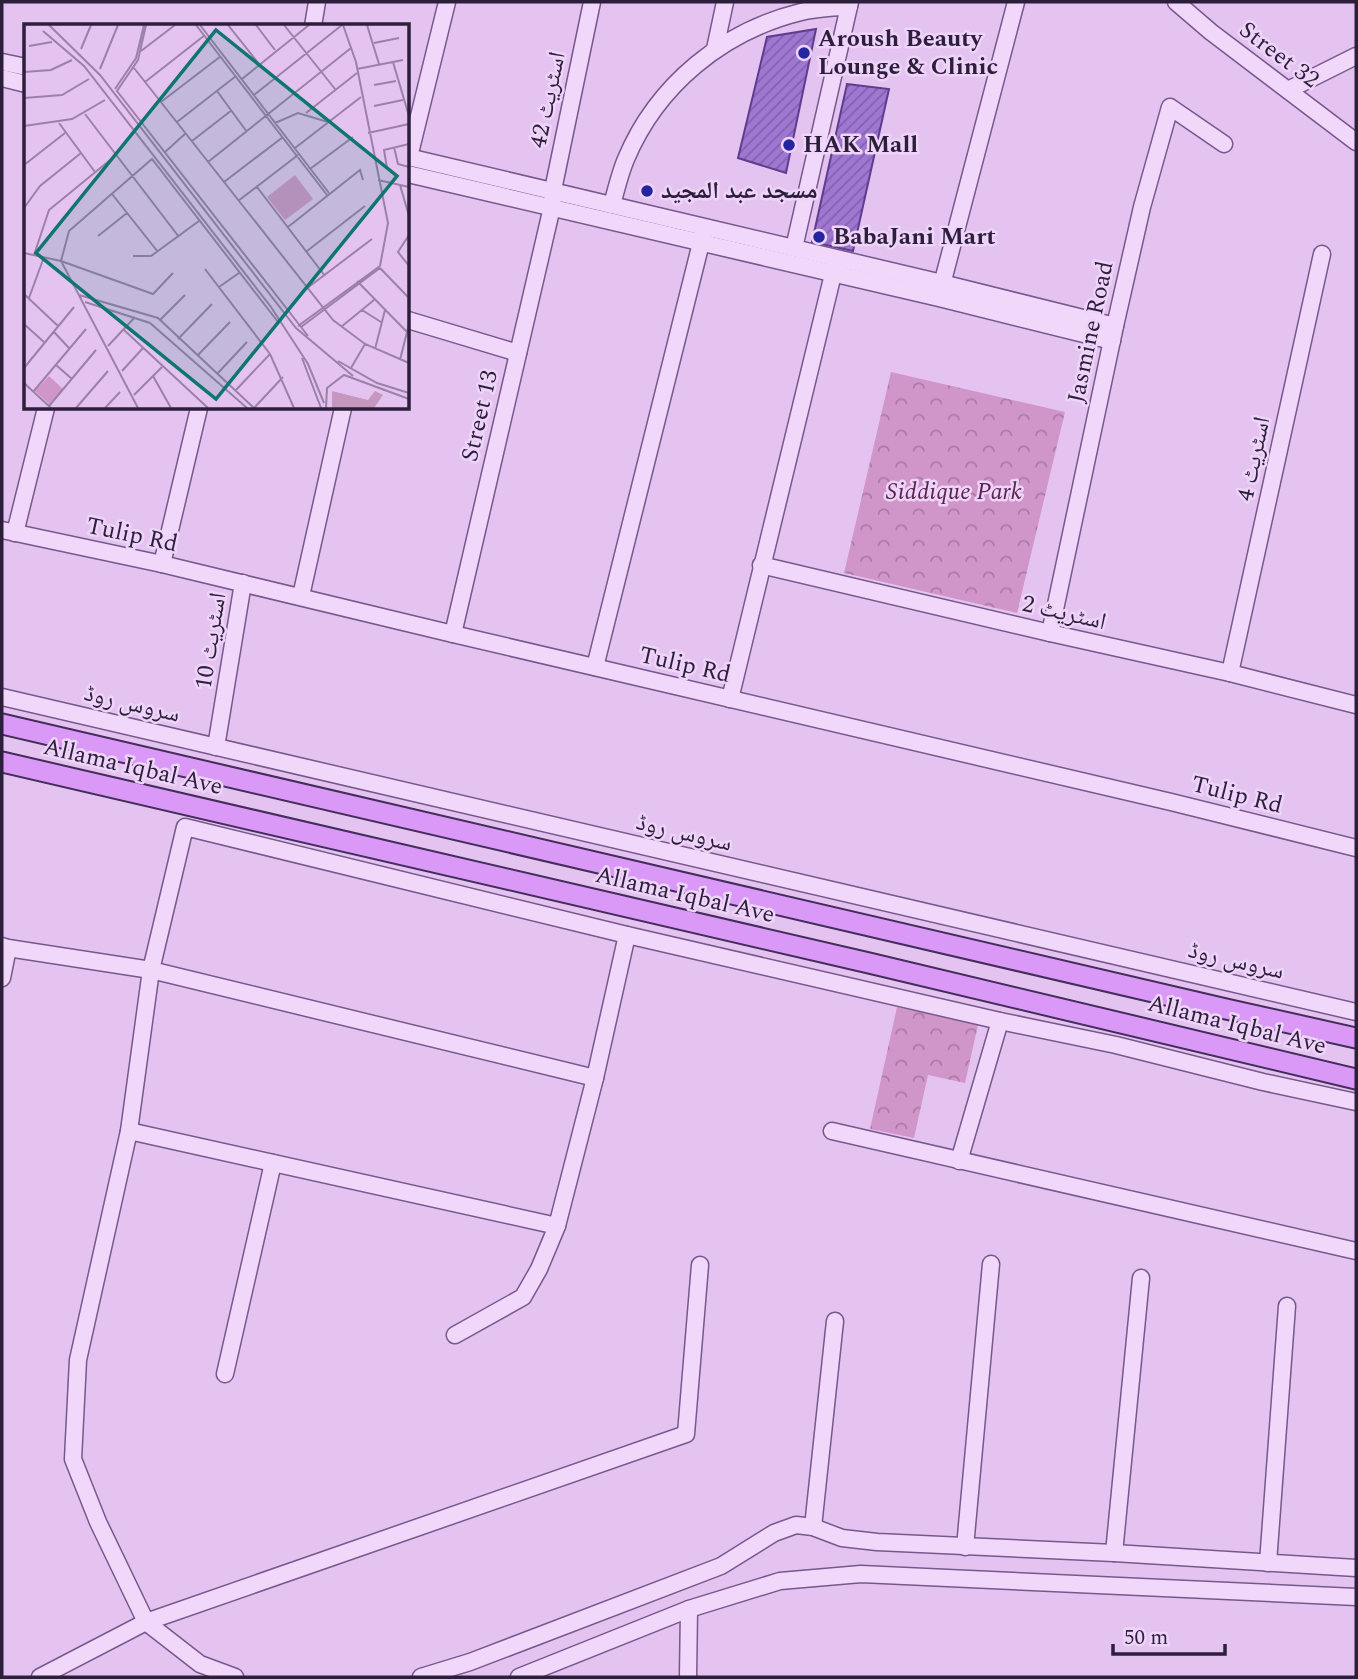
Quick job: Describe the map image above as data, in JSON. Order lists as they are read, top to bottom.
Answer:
{
  "streets": {
    "main road": ["Allama Iqbal Ave"],
    "street": [
      "Street 32",
      "اسٹریٹ 42",
      "Jasmine Road",
      "Street 13",
      "اسٹریٹ 4",
      "Tulip Rd",
      "اسٹریٹ 2",
      "اسٹریٹ 10",
      "سروس روڈ"
    ]
  },
  "crossings": [
    ["اسٹریٹ 42", "Street 13"],
    ["Jasmine Road", "اسٹریٹ 2"],
    ["Street 13", "Tulip Rd"],
    ["اسٹریٹ 4", "اسٹریٹ 2"],
    ["Tulip Rd", "اسٹریٹ 10"],
    ["اسٹریٹ 10", "سروس روڈ"]
  ],
  "parks": ["Siddique Park"],
  "places": [
    "Aroush Beauty Lounge & Clinic",
    "HAK Mall",
    "مسجد عبد المجید",
    "BabaJani Mart"
  ],
  "scale_bar": "50 m"
}
